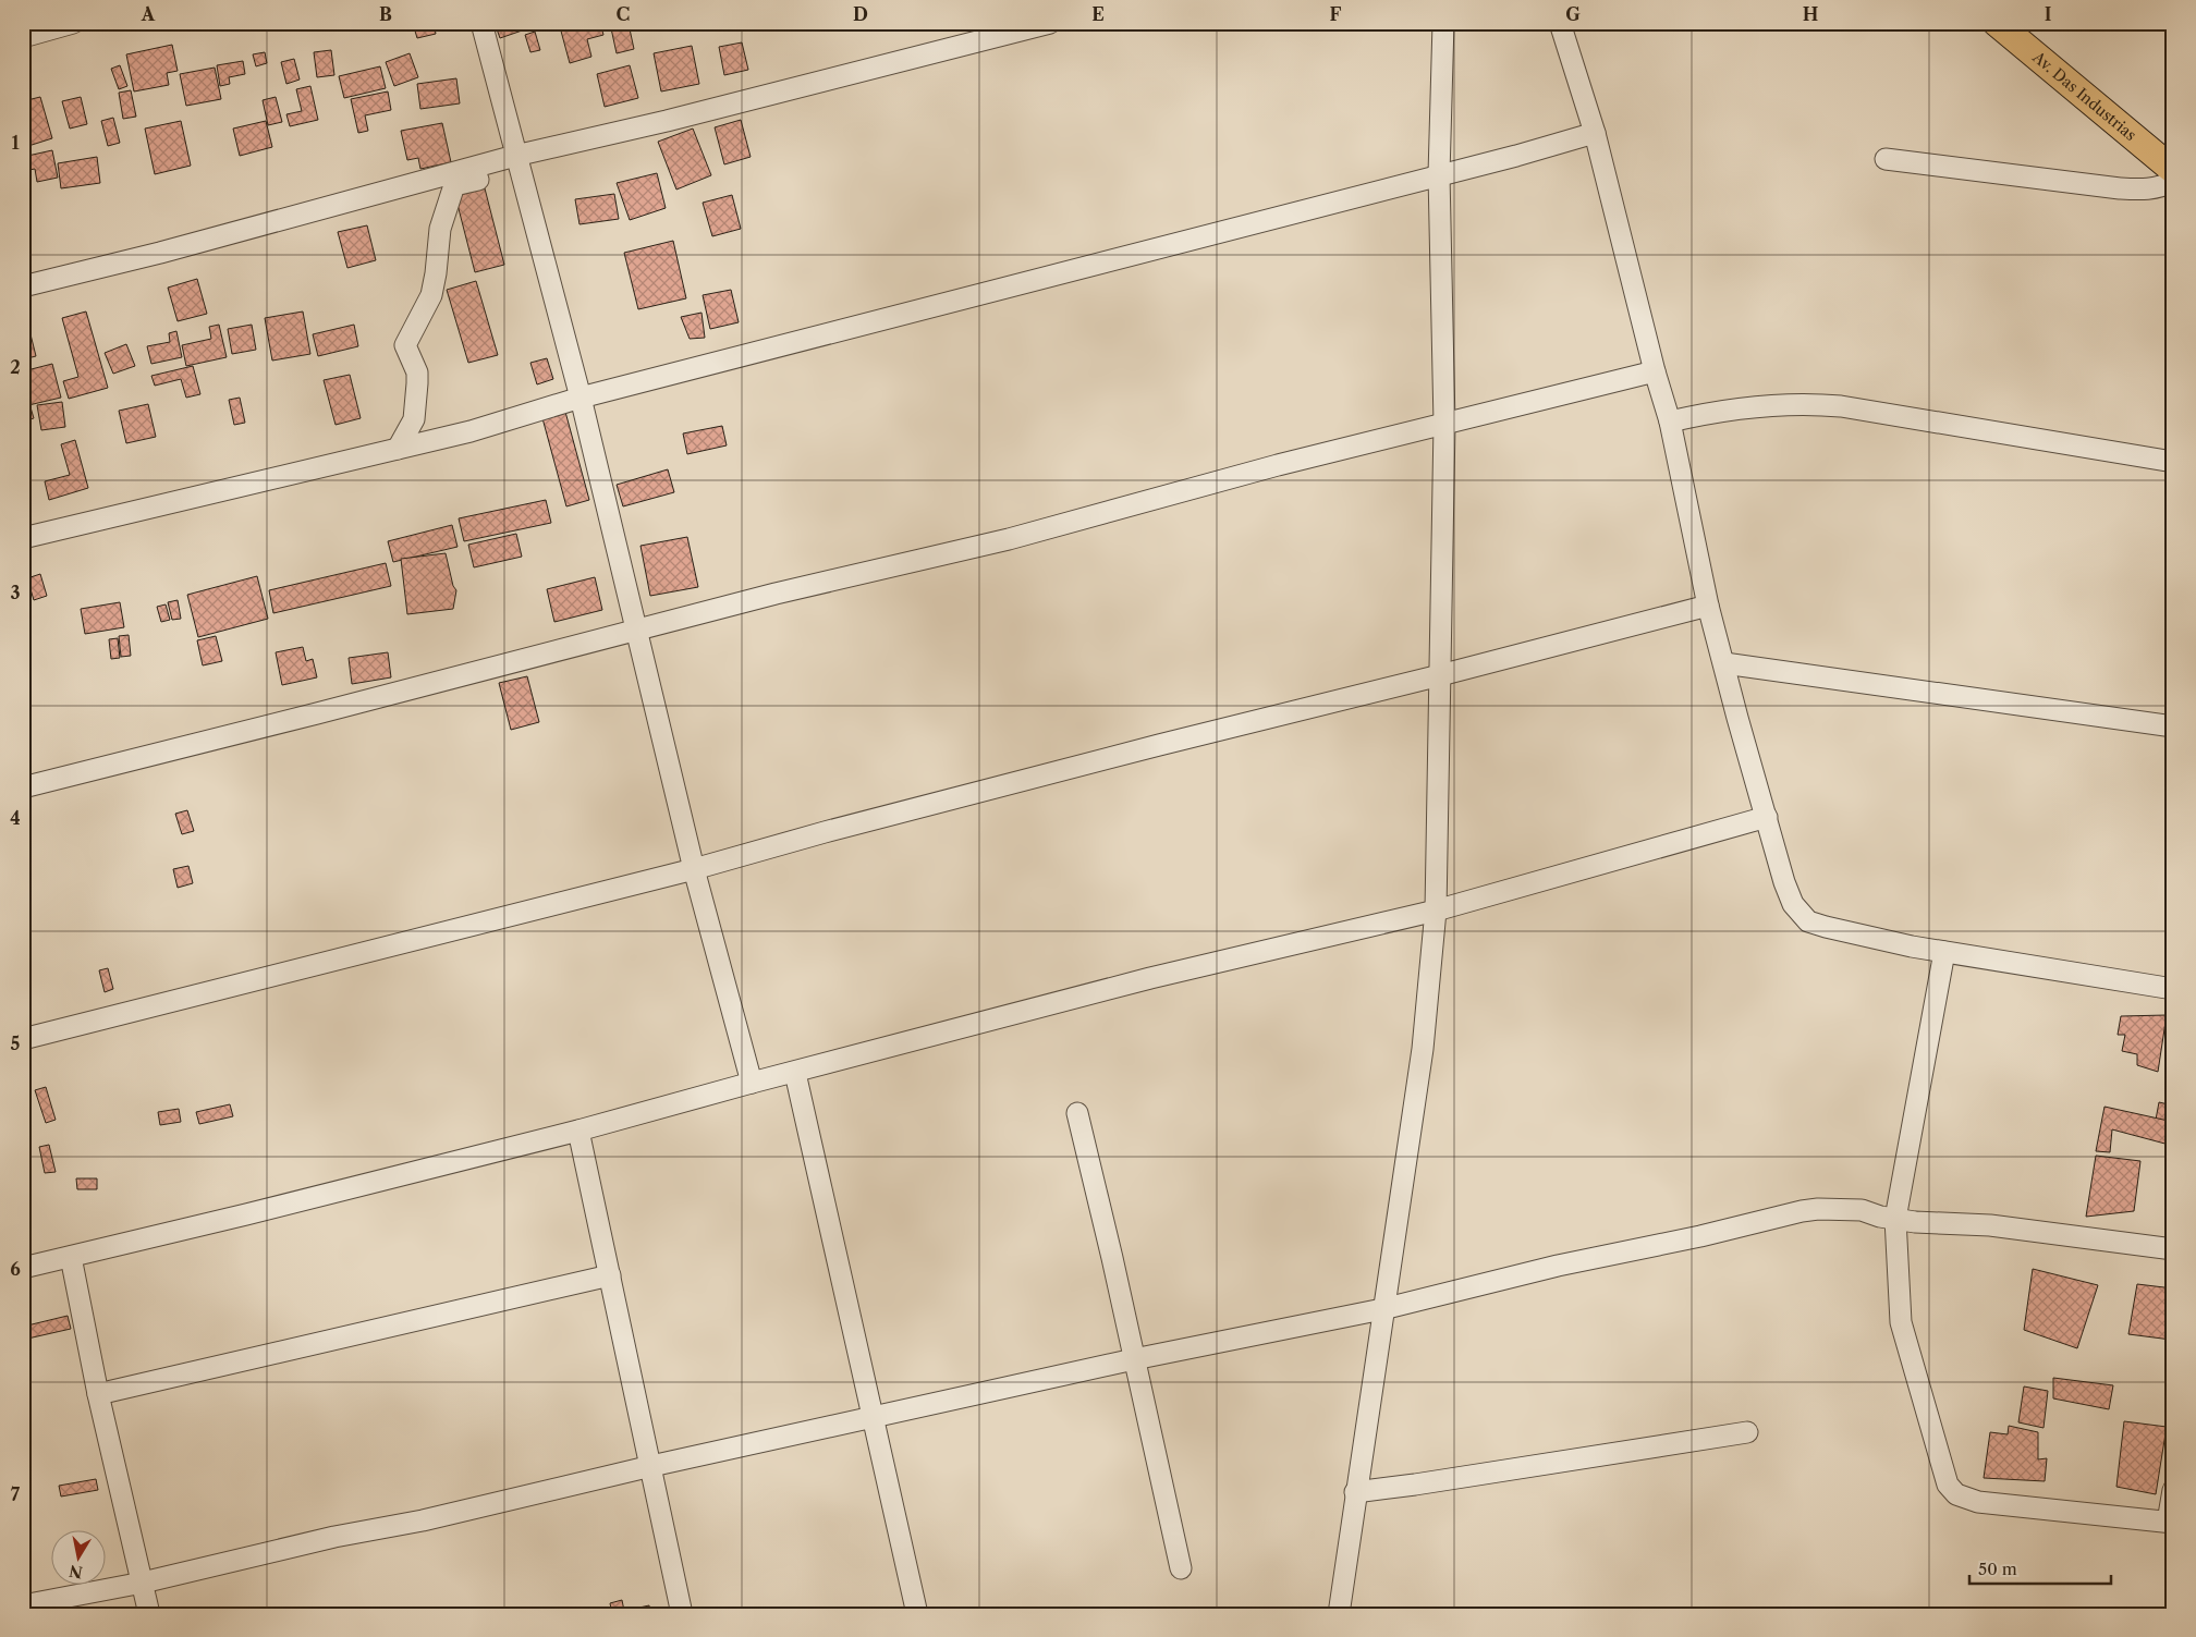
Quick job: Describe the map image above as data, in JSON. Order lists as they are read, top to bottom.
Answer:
{
  "streets": {
    "main road": ["Av. Das Industrias"]
  },
  "scale_bar": "50 m",
  "north": "bottom",
  "grid": {
    "columns": [
      "A",
      "B",
      "C",
      "D",
      "E",
      "F",
      "G",
      "H",
      "I"
    ],
    "rows": [
      "1",
      "2",
      "3",
      "4",
      "5",
      "6",
      "7"
    ]
  }
}
